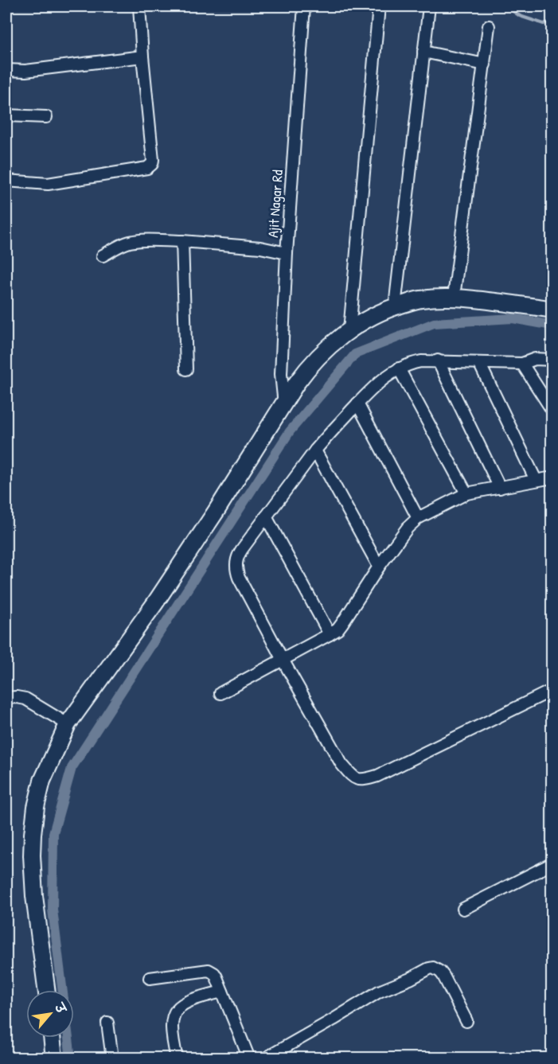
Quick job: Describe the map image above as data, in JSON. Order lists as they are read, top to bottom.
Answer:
{
  "streets": {
    "street": ["Ajit Nagar Rd"]
  },
  "north": "top right"
}
